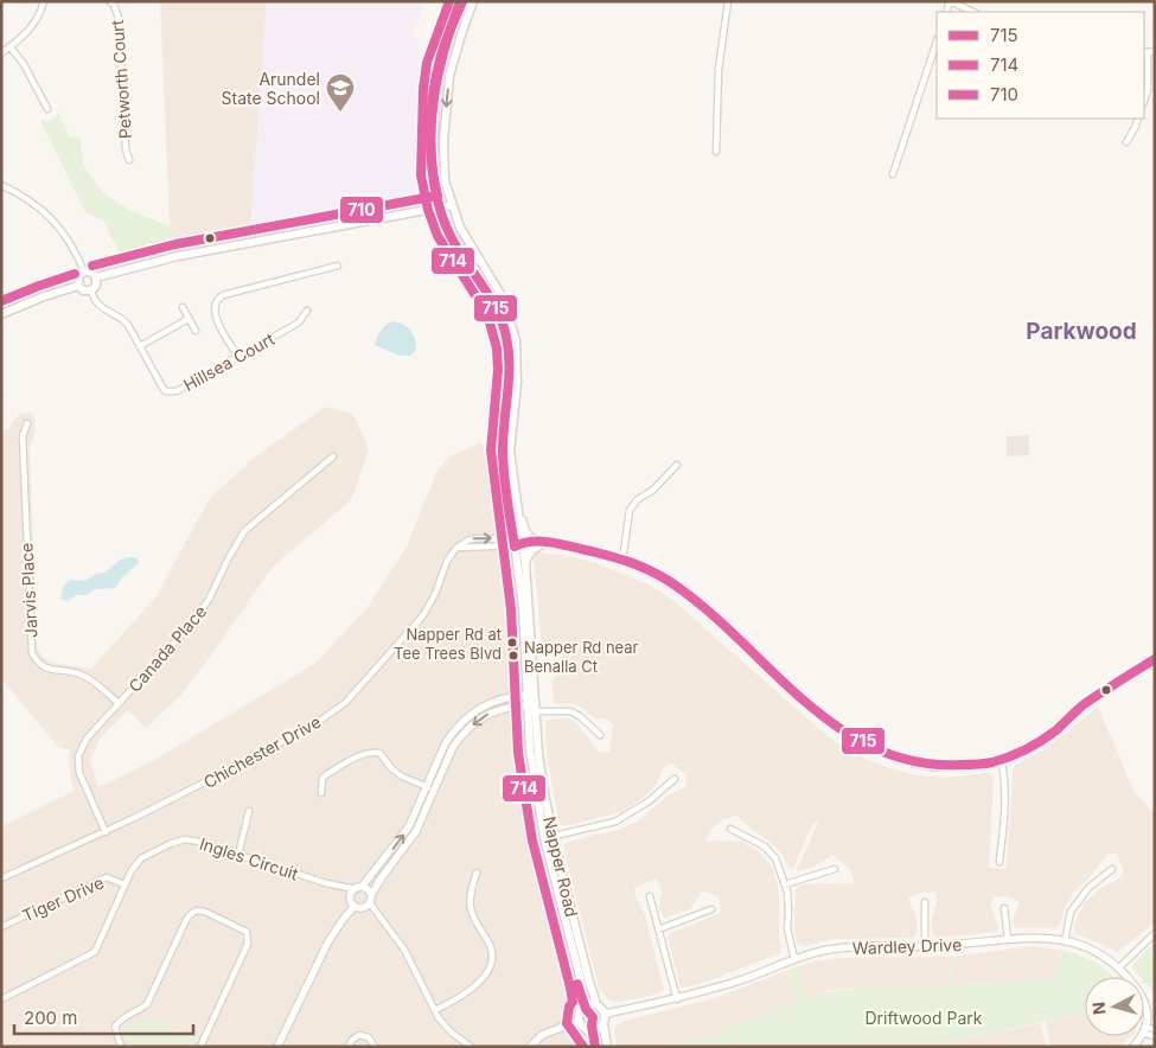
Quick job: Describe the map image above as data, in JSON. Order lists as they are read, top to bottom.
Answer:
{
  "streets": {
    "main road": ["Napper Road"],
    "street": [
      "Petworth Court",
      "Hillsea Court",
      "Jarvis Place",
      "Canada Place",
      "Chichester Drive",
      "Ingles Circuit",
      "Tiger Drive",
      "Wardley Drive"
    ]
  },
  "crossings": [
    ["Jarvis Place", "Canada Place"],
    ["Canada Place", "Chichester Drive"],
    ["Chichester Drive", "Napper Road"],
    ["Ingles Circuit", "Tiger Drive"],
    ["Napper Road", "Wardley Drive"]
  ],
  "districts": ["Parkwood"],
  "parks": ["Driftwood Park"],
  "places": {
    "school or university": ["Arundel State School"],
    "other": ["Napper Rd at Tee Trees Blvd", "Napper Rd near Benalla Ct"]
  },
  "lines": ["transit line 715", "transit line 714", "transit line 710"],
  "legend": ["715", "714", "710"],
  "scale_bar": "200 m",
  "north": "left"
}
